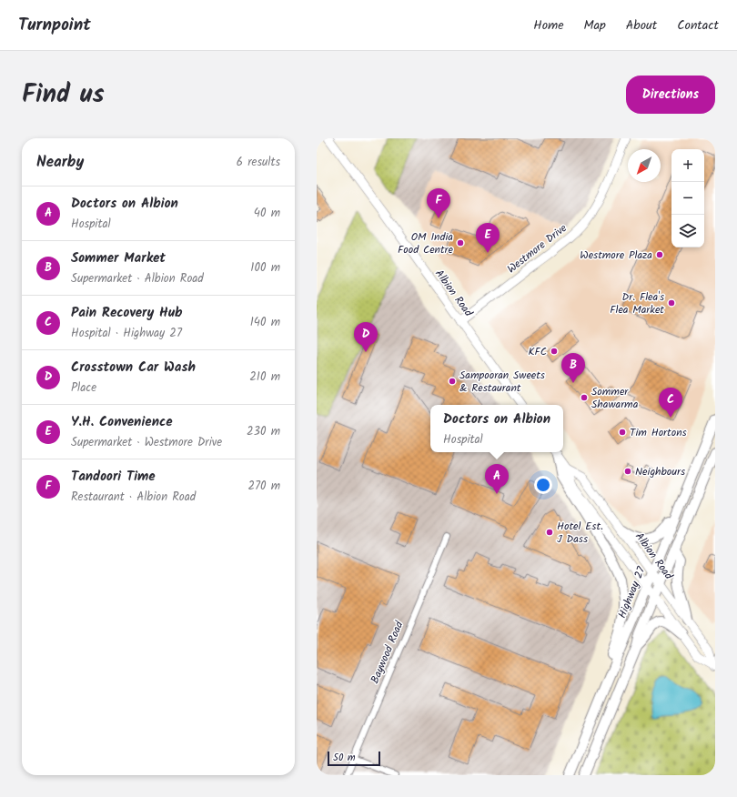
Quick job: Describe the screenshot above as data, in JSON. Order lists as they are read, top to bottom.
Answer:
{
  "streets": {
    "main road": ["Westmore Drive", "Albion Road", "Highway 27"],
    "street": ["Baywood Road"]
  },
  "crossings": [
    ["Westmore Drive", "Albion Road"],
    ["Albion Road", "Highway 27"]
  ],
  "places": [
    "OM India Food Centre",
    "Westmore Plaza",
    "Dr. Flea's Flea Market",
    "KFC",
    "Sampooran Sweets & Restaurant",
    "Sommer Shawarma",
    "Tim Hortons",
    "Neighbours",
    "Hotel Est. J Dass"
  ],
  "scale_bar": "50 m",
  "north": "bottom left",
  "page": {
    "header": "Turnpoint",
    "nav": [
      "Home",
      "Map",
      "About",
      "Contact"
    ],
    "title": "Find us",
    "buttons": "Directions",
    "heading": ["Nearby", "6 results"],
    "map_buttons": ["+", "−"],
    "list": [
      {
        "mark": "A",
        "name": "Doctors on Albion",
        "note": "Hospital",
        "value": "40 m"
      },
      {
        "mark": "B",
        "name": "Sommer Market",
        "note": "Supermarket · Albion Road",
        "value": "100 m"
      },
      {
        "mark": "C",
        "name": "Pain Recovery Hub",
        "note": "Hospital · Highway 27",
        "value": "140 m"
      },
      {
        "mark": "D",
        "name": "Crosstown Car Wash",
        "note": "Place",
        "value": "210 m"
      },
      {
        "mark": "E",
        "name": "Y.H. Convenience",
        "note": "Supermarket · Westmore Drive",
        "value": "230 m"
      },
      {
        "mark": "F",
        "name": "Tandoori Time",
        "note": "Restaurant · Albion Road",
        "value": "270 m"
      }
    ],
    "pins": [
      "F",
      "E",
      "D",
      "B",
      "C",
      "A"
    ],
    "popup": ["Doctors on Albion", "Hospital"],
    "scale": "50 m"
  }
}
